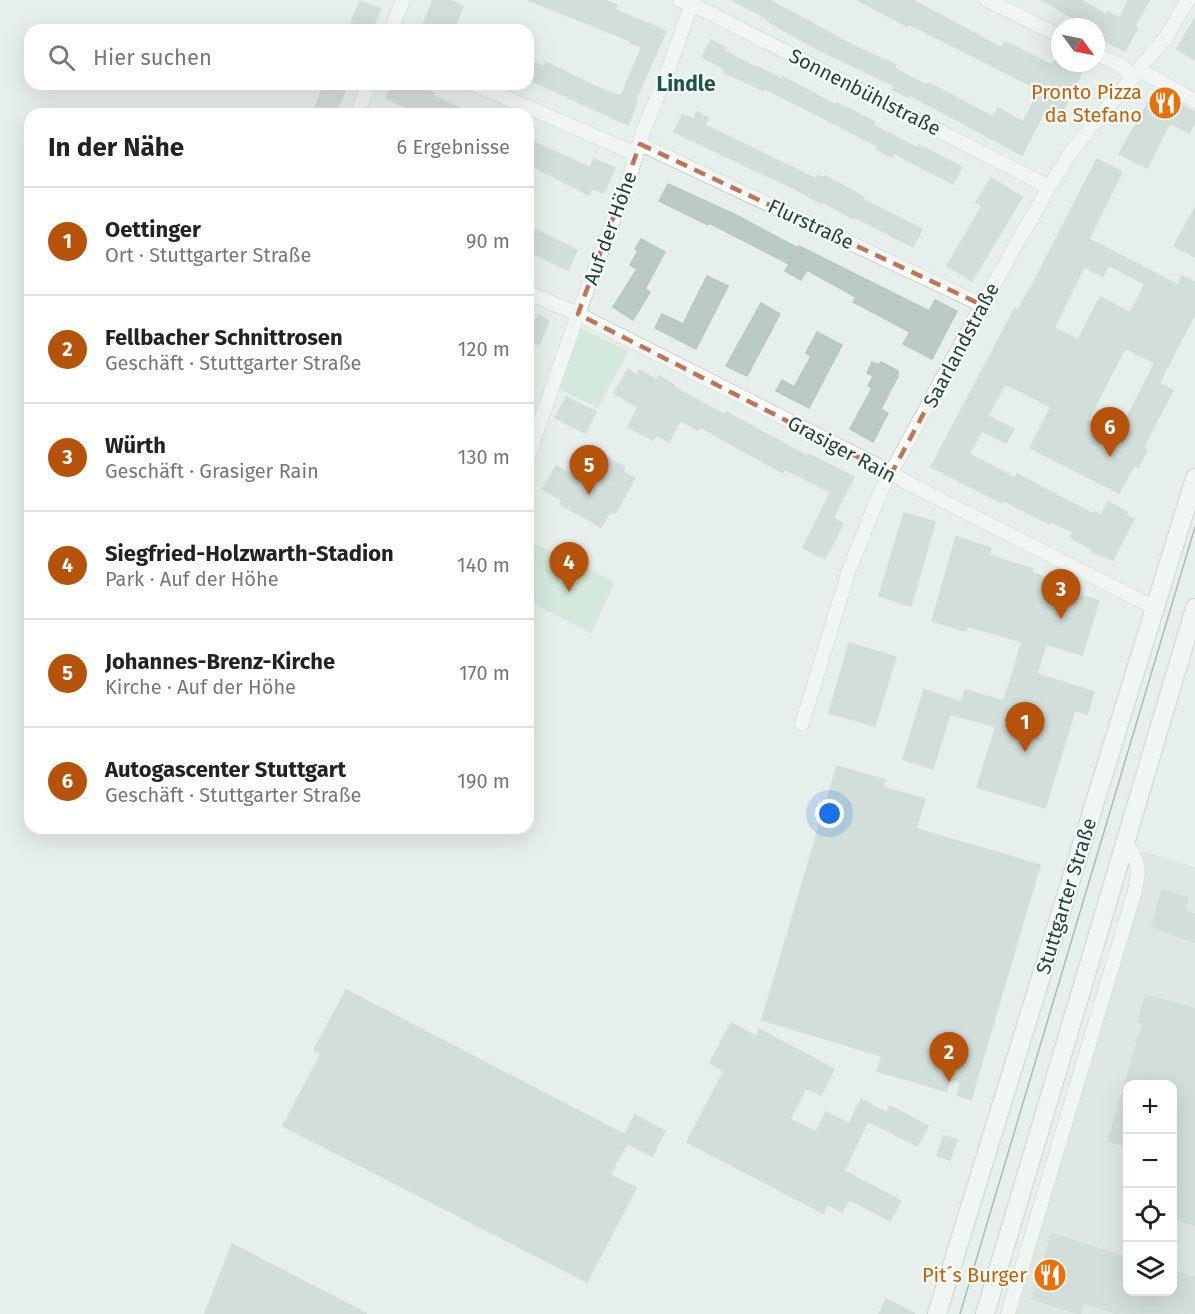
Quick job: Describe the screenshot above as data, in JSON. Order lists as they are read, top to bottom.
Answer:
{
  "streets": {
    "main road": ["Stuttgarter Straße"],
    "street": [
      "Sonnenbühlstraße",
      "Flurstraße",
      "Auf der Höhe",
      "Saarlandstraße",
      "Grasiger Rain"
    ]
  },
  "crossings": [
    ["Sonnenbühlstraße", "Auf der Höhe"],
    ["Sonnenbühlstraße", "Saarlandstraße"],
    ["Flurstraße", "Auf der Höhe"],
    ["Flurstraße", "Saarlandstraße"],
    ["Auf der Höhe", "Grasiger Rain"],
    ["Saarlandstraße", "Grasiger Rain"],
    ["Grasiger Rain", "Stuttgarter Straße"]
  ],
  "districts": ["Lindle"],
  "places": {
    "restaurant": ["Pronto Pizza da Stefano", "Pit´s Burger"]
  },
  "north": "bottom right",
  "page": {
    "search": "Hier suchen",
    "heading": ["In der Nähe", "6 Ergebnisse"],
    "list": [
      {
        "mark": "1",
        "name": "Oettinger",
        "note": "Ort · Stuttgarter Straße",
        "value": "90 m"
      },
      {
        "mark": "2",
        "name": "Fellbacher Schnittrosen",
        "note": "Geschäft · Stuttgarter Straße",
        "value": "120 m"
      },
      {
        "mark": "3",
        "name": "Würth",
        "note": "Geschäft · Grasiger Rain",
        "value": "130 m"
      },
      {
        "mark": "4",
        "name": "Siegfried-Holzwarth-Stadion",
        "note": "Park · Auf der Höhe",
        "value": "140 m"
      },
      {
        "mark": "5",
        "name": "Johannes-Brenz-Kirche",
        "note": "Kirche · Auf der Höhe",
        "value": "170 m"
      },
      {
        "mark": "6",
        "name": "Autogascenter Stuttgart",
        "note": "Geschäft · Stuttgarter Straße",
        "value": "190 m"
      }
    ],
    "pins": [
      "6",
      "5",
      "4",
      "3",
      "1",
      "2"
    ],
    "map_buttons": ["+", "−"]
  }
}
